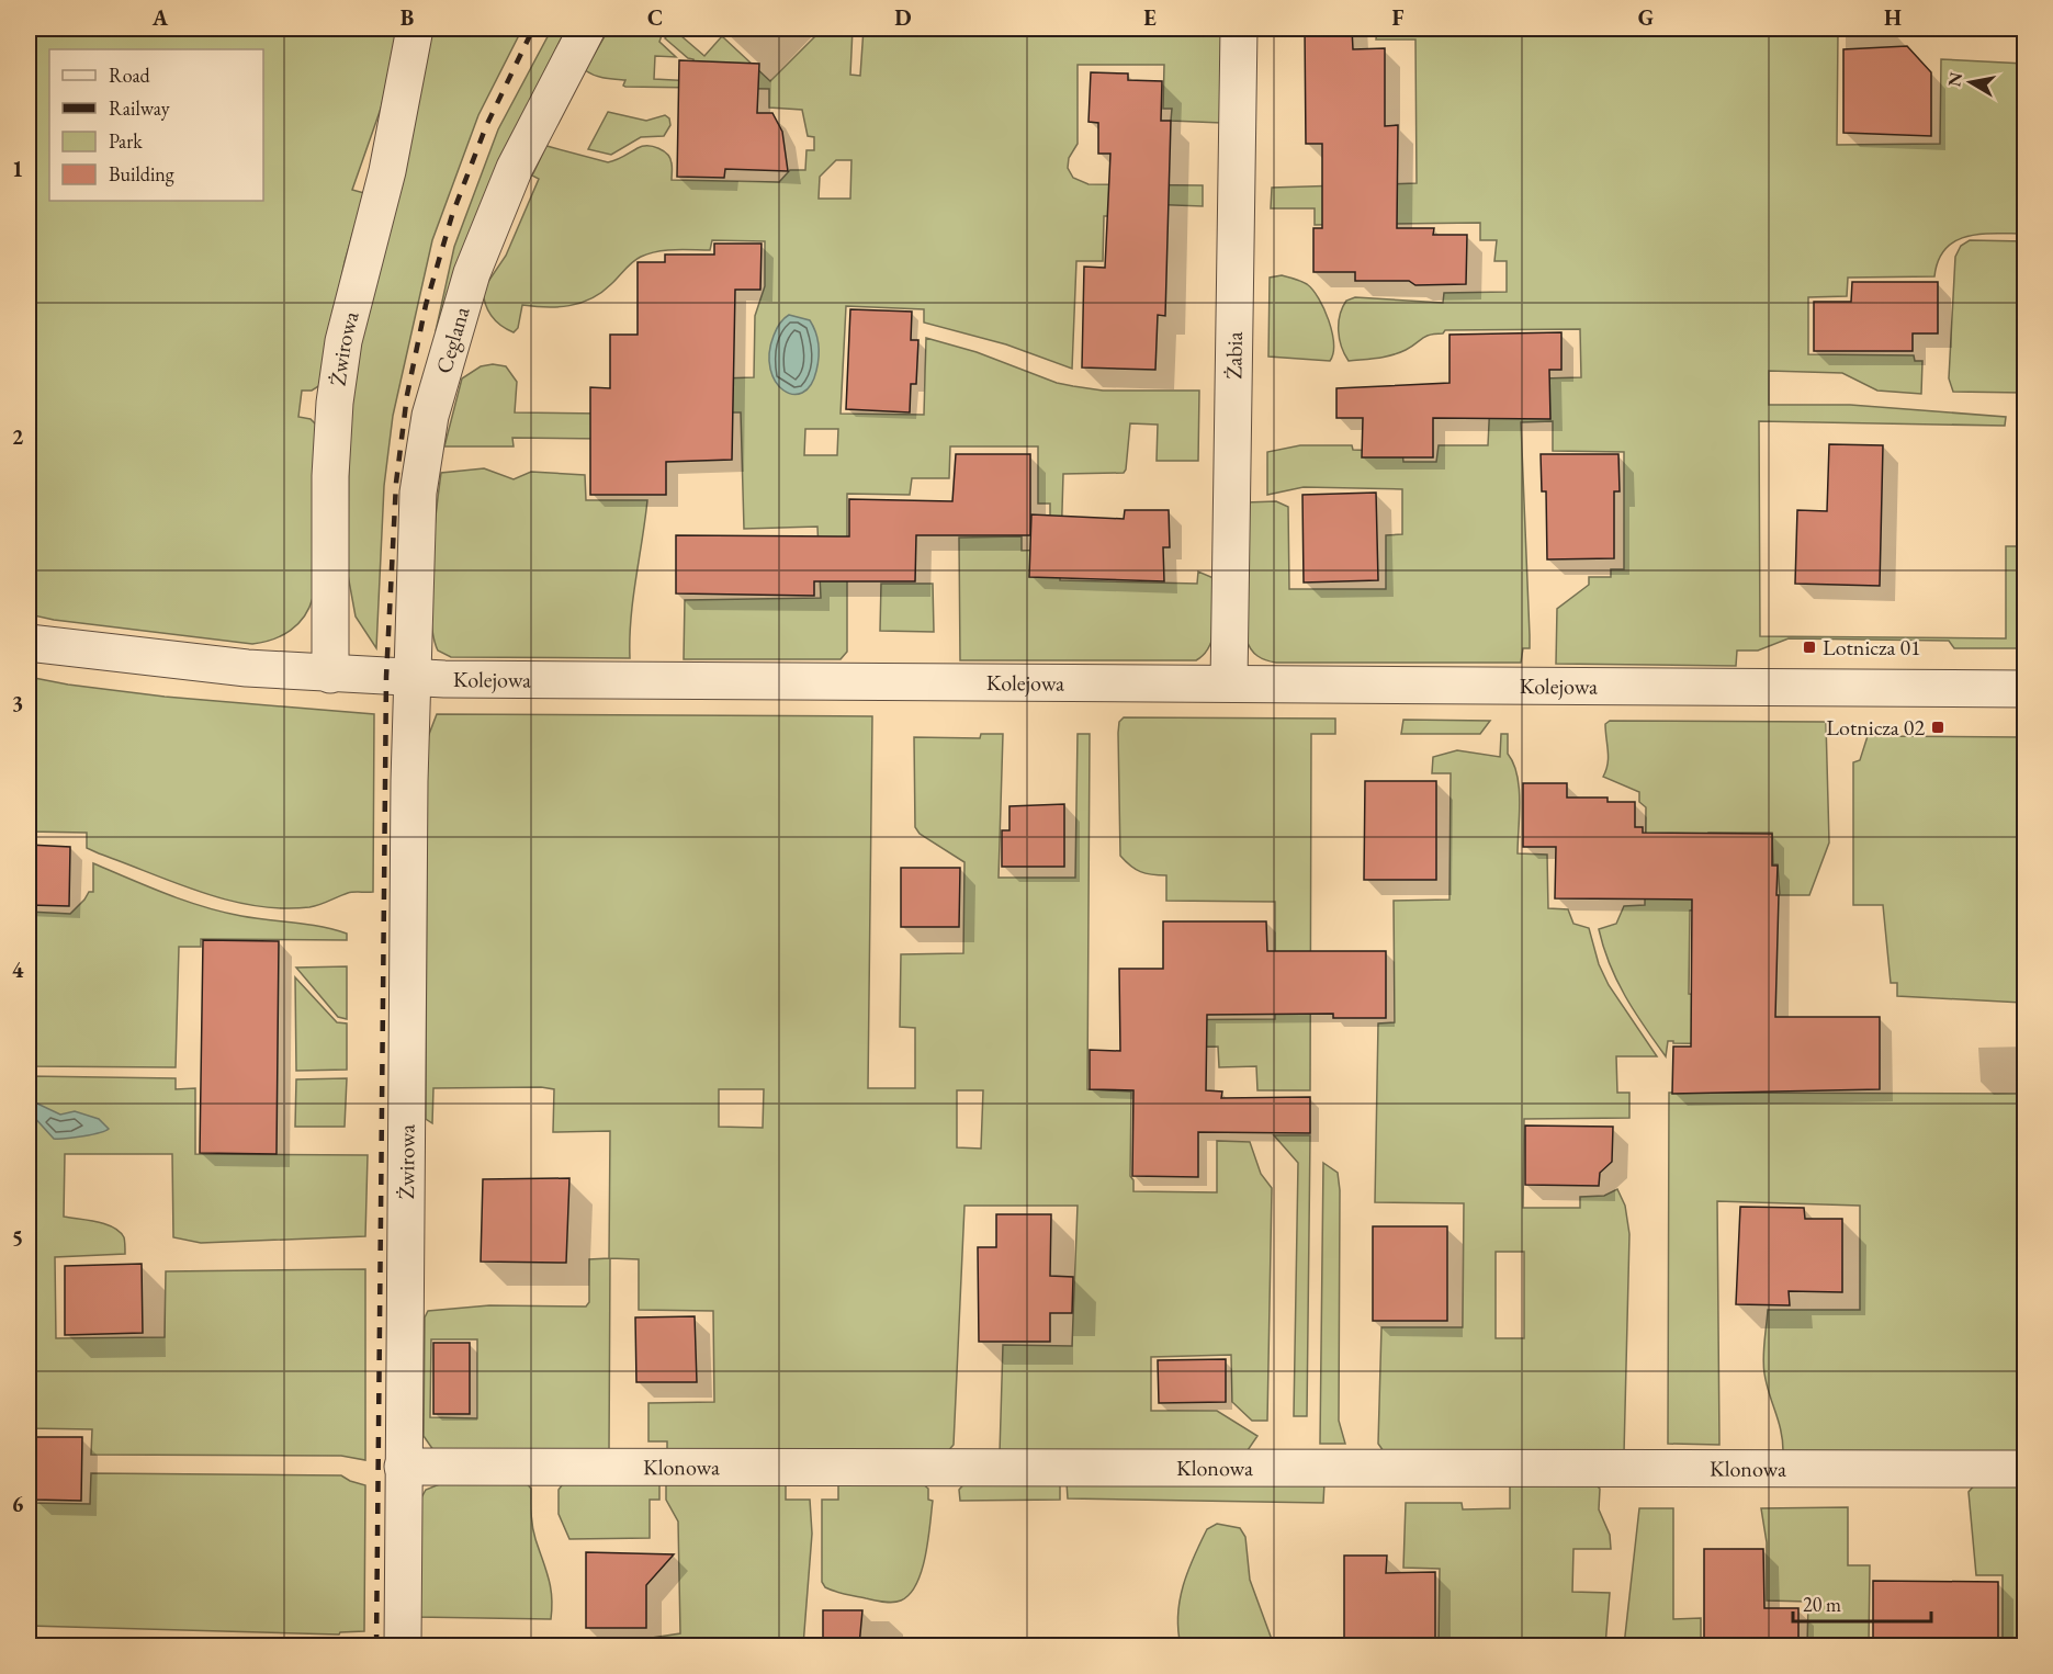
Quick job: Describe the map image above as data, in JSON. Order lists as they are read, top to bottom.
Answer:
{
  "streets": {
    "street": [
      "Ceglana",
      "Żwirowa",
      "Żabia",
      "Kolejowa",
      "Klonowa"
    ]
  },
  "crossings": [
    ["Ceglana", "Żwirowa"],
    ["Ceglana", "Kolejowa"],
    ["Żwirowa", "Kolejowa"],
    ["Żwirowa", "Klonowa"],
    ["Żabia", "Kolejowa"]
  ],
  "places": {
    "transit": ["Lotnicza 01", "Lotnicza 02"]
  },
  "legend": [
    "Road",
    "Railway",
    "Park",
    "Building"
  ],
  "scale_bar": "20 m",
  "north": "left",
  "grid": {
    "columns": [
      "A",
      "B",
      "C",
      "D",
      "E",
      "F",
      "G",
      "H"
    ],
    "rows": [
      "1",
      "2",
      "3",
      "4",
      "5",
      "6"
    ]
  }
}
